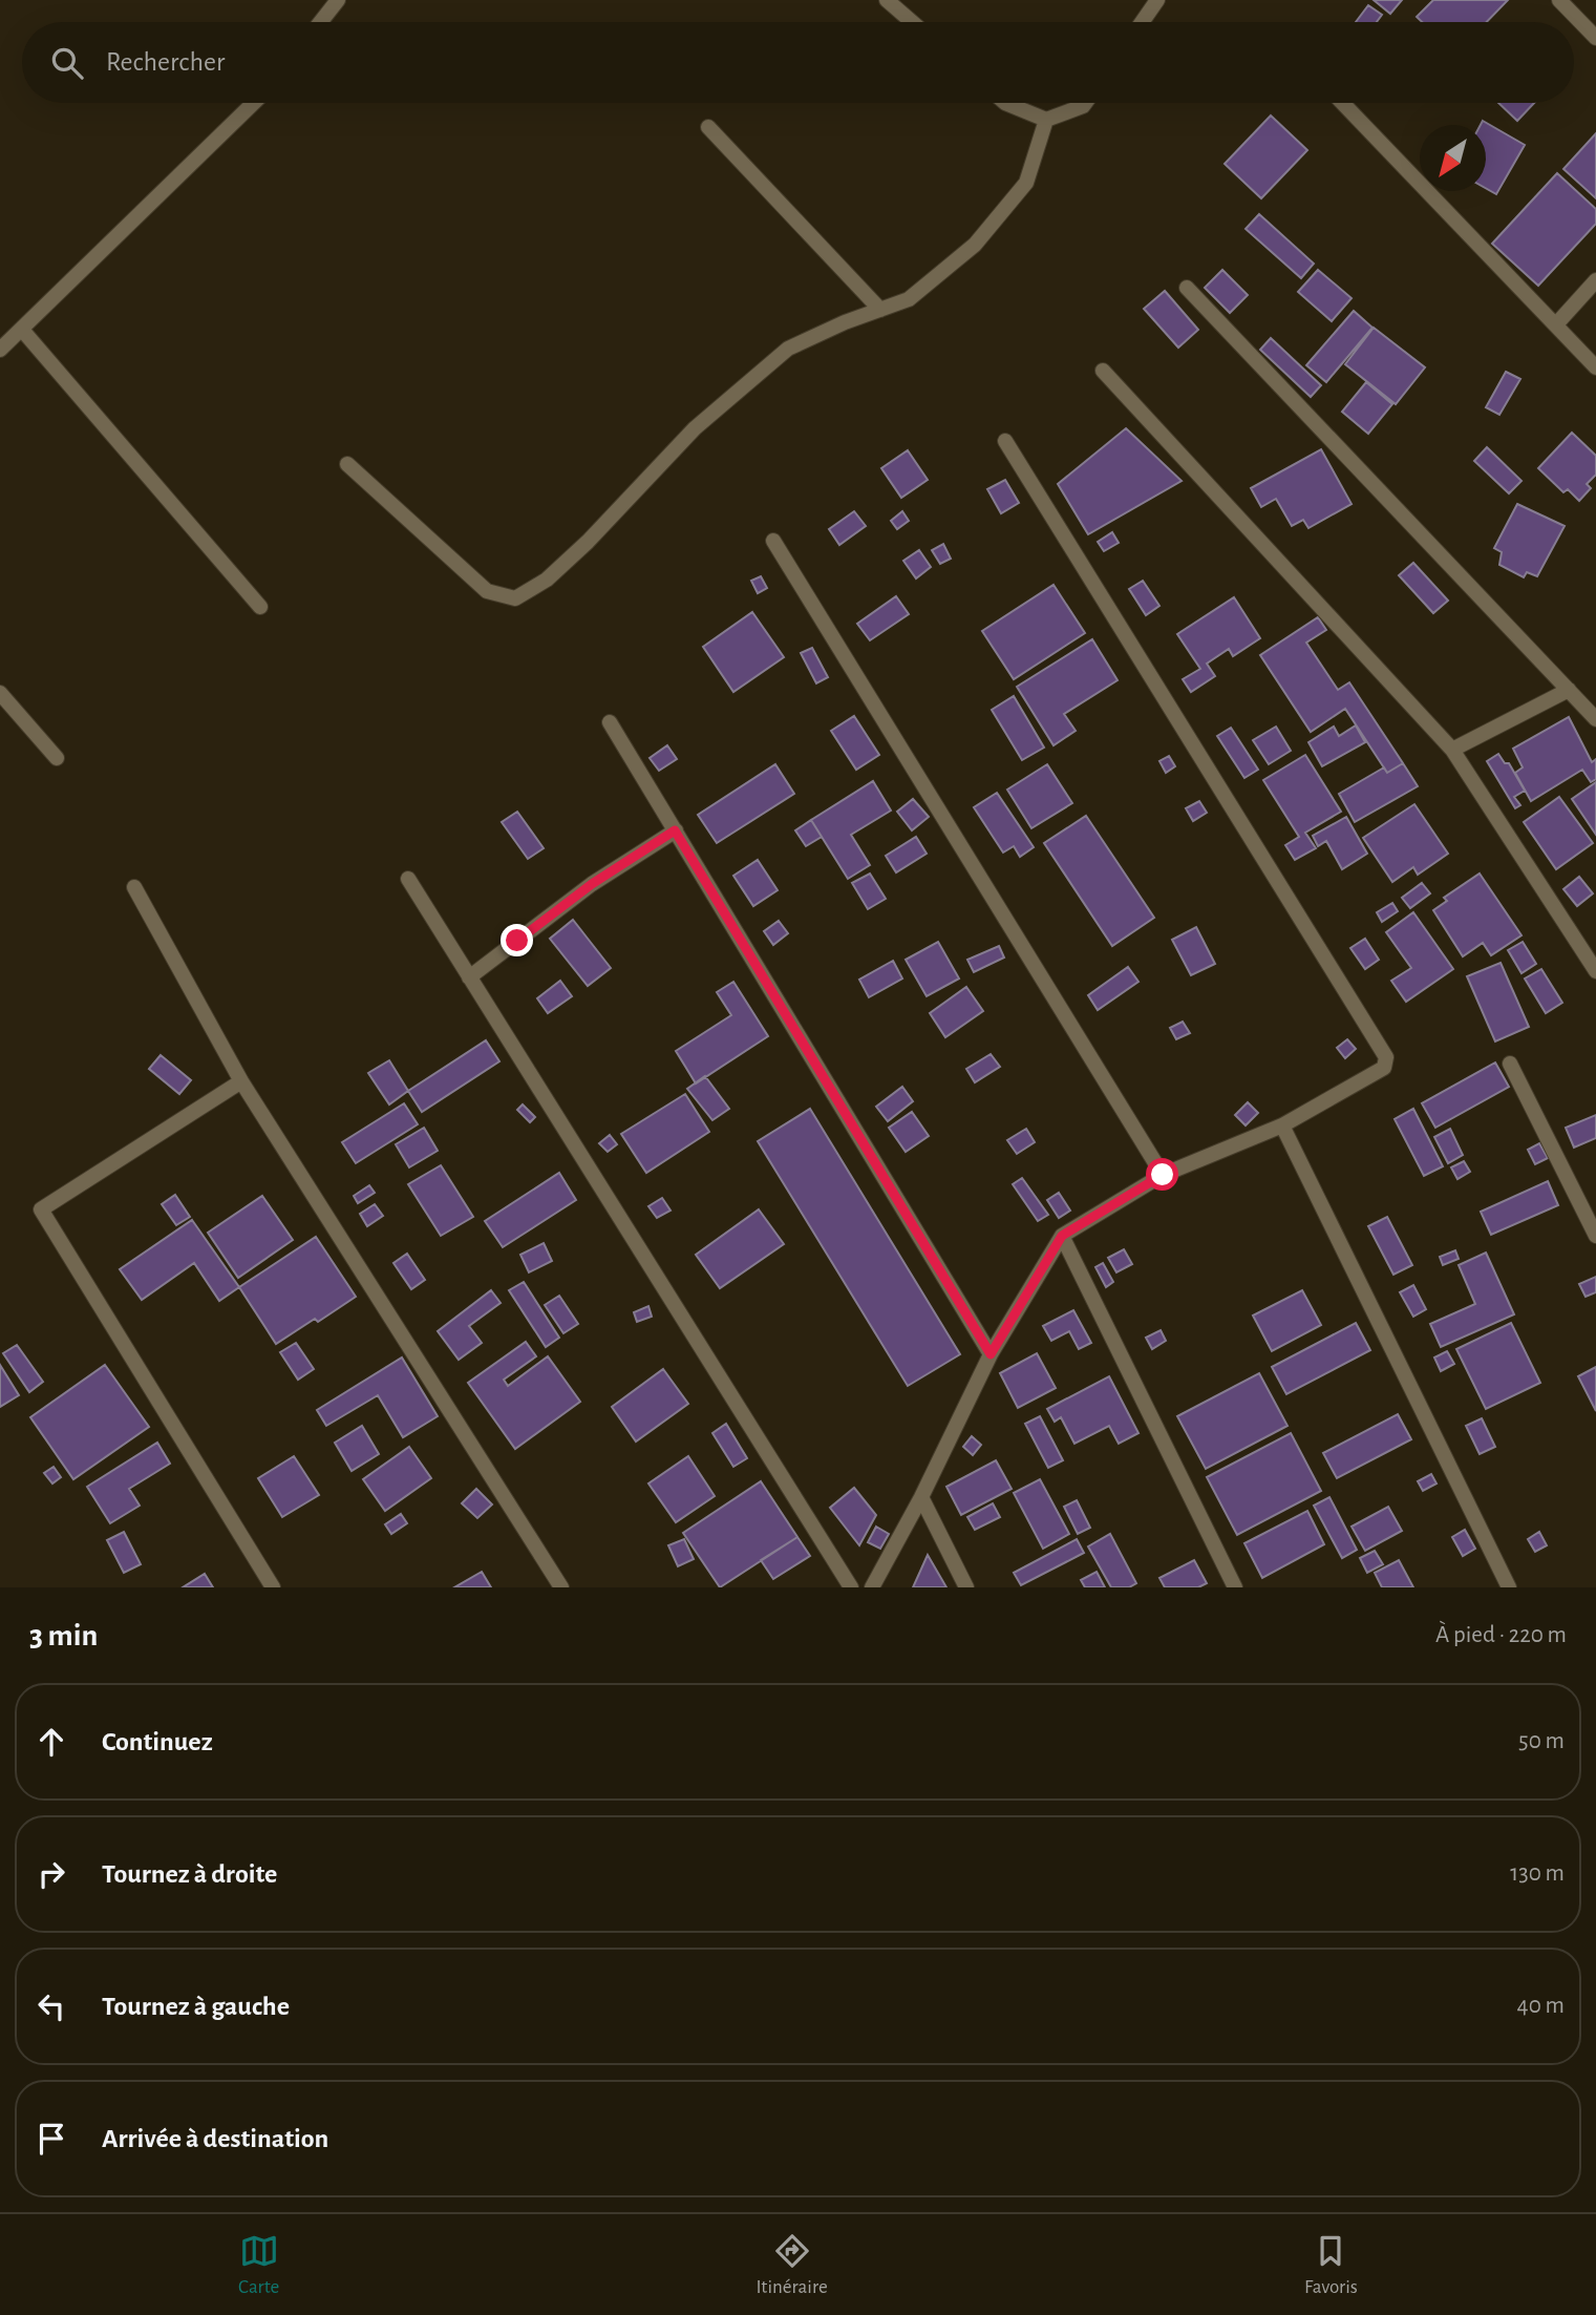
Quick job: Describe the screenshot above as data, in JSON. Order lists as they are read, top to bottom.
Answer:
{
  "north": "bottom left",
  "page": {
    "search": "Rechercher",
    "heading": ["3 min", "À pied · 220 m"],
    "list": [
      ["Continuez", "50 m"],
      ["Tournez à droite", "130 m"],
      ["Tournez à gauche", "40 m"],
      "Arrivée à destination"
    ],
    "nav": ["Carte", "Itinéraire", "Favoris"]
  }
}
